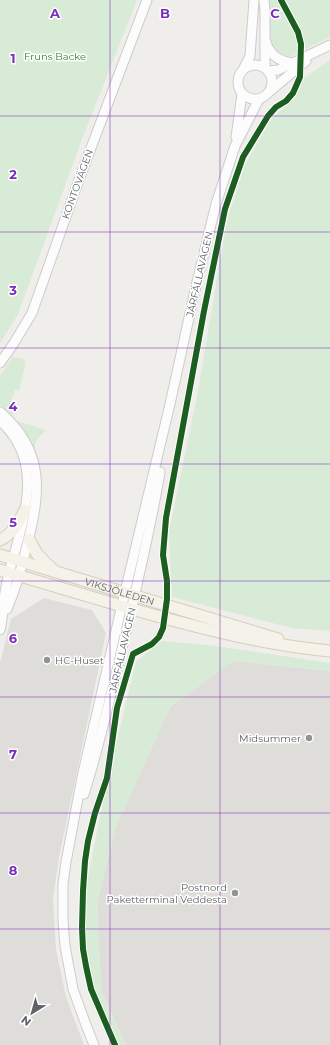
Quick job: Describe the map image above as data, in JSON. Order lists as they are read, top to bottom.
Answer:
{
  "streets": {
    "main road": ["VIKSJÖLEDEN"],
    "street": ["KONTOVÄGEN", "JÄRFÄLLAVÄGEN"]
  },
  "crossings": [
    ["JÄRFÄLLAVÄGEN", "VIKSJÖLEDEN"]
  ],
  "parks": ["Fruns Backe"],
  "places": ["HC-Huset", "Midsummer", "Postnord Paketterminal Veddesta"],
  "north": "bottom left",
  "grid": {
    "columns": ["A", "B", "C"],
    "rows": [
      "1",
      "2",
      "3",
      "4",
      "5",
      "6",
      "7",
      "8"
    ]
  }
}
